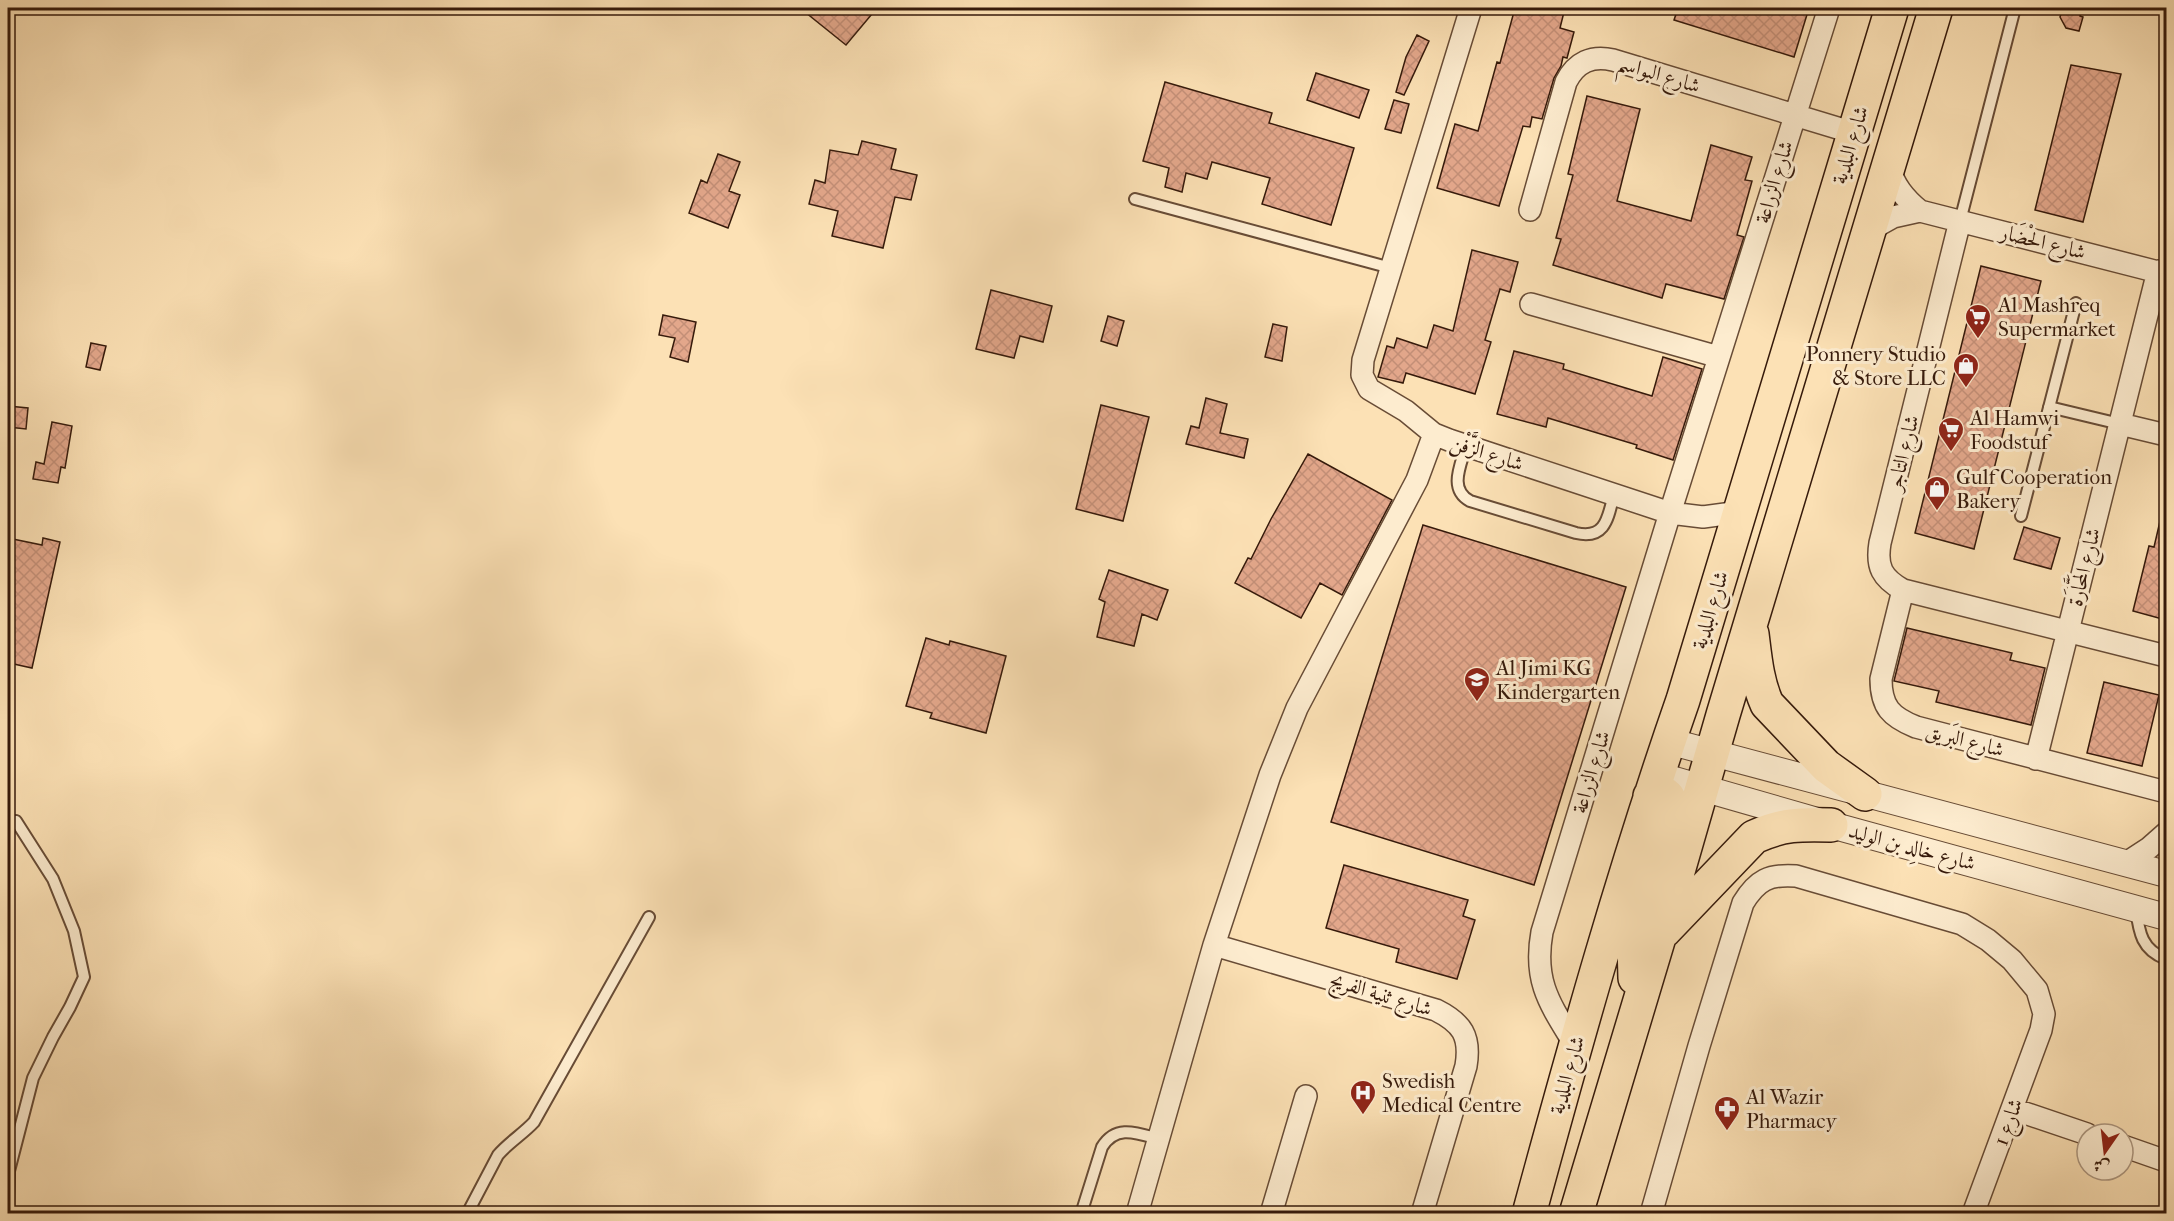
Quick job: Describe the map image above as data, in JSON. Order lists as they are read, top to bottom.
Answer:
{
  "streets": {
    "main road": ["شارع البلدية"],
    "street": [
      "شارع البواسم",
      "شارع الزراعة",
      "شارع الحْضَار",
      "شارع الزَّفْن",
      "شارع التاجر",
      "شارع المَحَّارَة",
      "شارع البَريق",
      "شارع خالِد بن الوليد",
      "شارع ثنية الفريج",
      "شارع 1"
    ]
  },
  "crossings": [
    ["شارع البواسم", "شارع البلدية"],
    ["شارع البواسم", "شارع الزراعة"],
    ["شارع البلدية", "شارع الزراعة"],
    ["شارع البلدية", "شارع الحْضَار"],
    ["شارع البلدية", "شارع الزَّفْن"],
    ["شارع البلدية", "شارع خالِد بن الوليد"],
    ["شارع الزراعة", "شارع الزَّفْن"],
    ["شارع الحْضَار", "شارع التاجر"],
    ["شارع الحْضَار", "شارع المَحَّارَة"],
    ["شارع التاجر", "شارع المَحَّارَة"],
    ["شارع التاجر", "شارع البَريق"],
    ["شارع المَحَّارَة", "شارع البَريق"]
  ],
  "places": {
    "supermarket": ["Al Mashreq Supermarket", "Al Hamwi Foodstuf"],
    "shop": ["Ponnery Studio & Store LLC", "Gulf Cooperation Bakery"],
    "school or university": ["Al Jimi KG Kindergarten"],
    "hospital": ["Swedish Medical Centre"],
    "pharmacy": ["Al Wazir Pharmacy"]
  },
  "north": "bottom"
}
